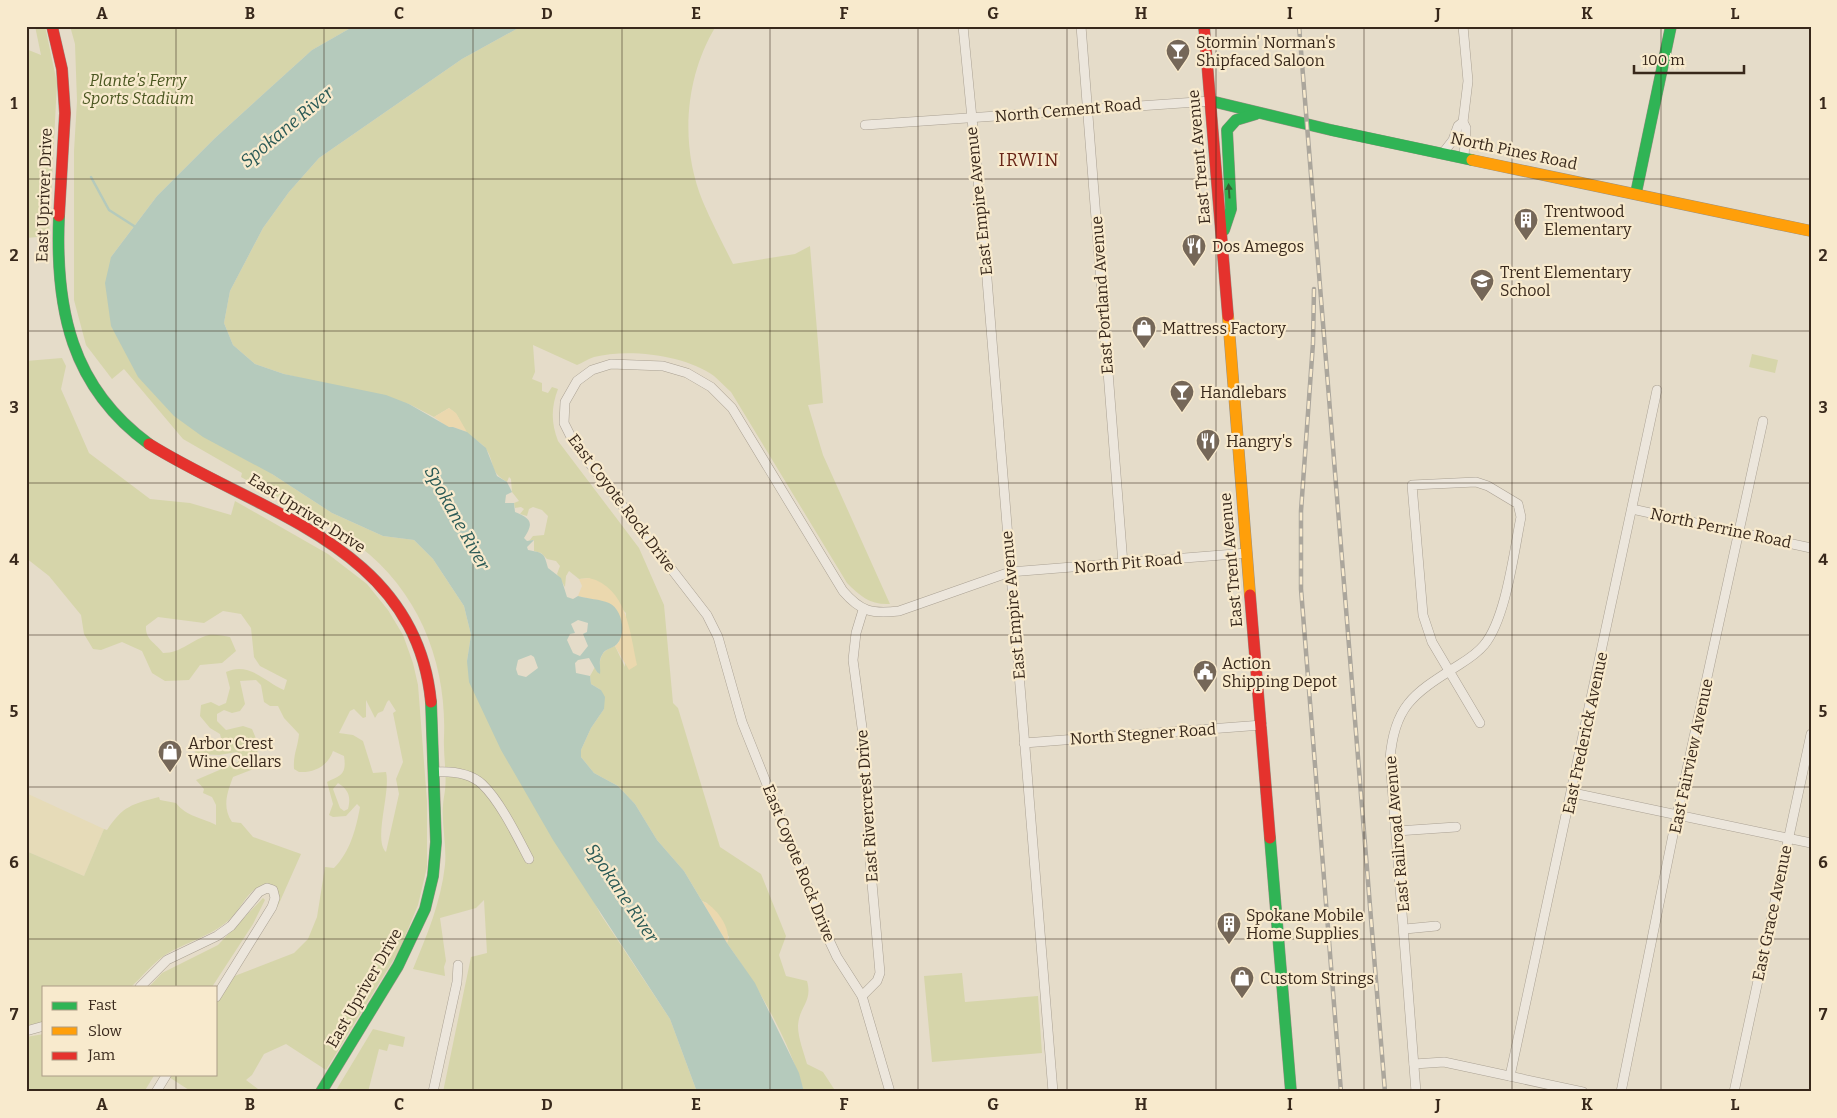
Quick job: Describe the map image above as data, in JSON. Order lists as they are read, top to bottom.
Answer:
{
  "streets": {
    "main road": ["North Pines Road", "East Trent Avenue", "East Upriver Drive"],
    "street": [
      "North Cement Road",
      "East Empire Avenue",
      "East Portland Avenue",
      "East Coyote Rock Drive",
      "North Perrine Road",
      "North Pit Road",
      "East Frederick Avenue",
      "North Stegner Road",
      "East Fairview Avenue",
      "East Rivercrest Drive",
      "East Railroad Avenue",
      "East Grace Avenue"
    ]
  },
  "crossings": [
    ["North Cement Road", "North Pines Road"],
    ["North Cement Road", "East Trent Avenue"],
    ["North Cement Road", "East Empire Avenue"],
    ["North Cement Road", "East Portland Avenue"],
    ["North Pines Road", "East Trent Avenue"],
    ["East Trent Avenue", "North Pit Road"],
    ["East Trent Avenue", "North Stegner Road"],
    ["East Empire Avenue", "North Pit Road"],
    ["East Empire Avenue", "North Stegner Road"],
    ["East Portland Avenue", "North Pit Road"],
    ["East Coyote Rock Drive", "East Rivercrest Drive"],
    ["North Perrine Road", "East Frederick Avenue"],
    ["North Perrine Road", "East Fairview Avenue"]
  ],
  "districts": ["IRWIN"],
  "water": ["Spokane River"],
  "parks": ["Plante's Ferry Sports Stadium"],
  "places": {
    "bar": ["Stormin' Norman's Shipfaced Saloon", "Handlebars"],
    "building": ["Trentwood Elementary", "Spokane Mobile Home Supplies"],
    "restaurant": ["Dos Amegos", "Hangry's"],
    "school or university": ["Trent Elementary School"],
    "shop": ["Mattress Factory", "Arbor Crest Wine Cellars", "Custom Strings"],
    "public building": ["Action Shipping Depot"]
  },
  "legend": ["Fast", "Slow", "Jam"],
  "scale_bar": "100 m",
  "grid": {
    "columns": [
      "A",
      "B",
      "C",
      "D",
      "E",
      "F",
      "G",
      "H",
      "I",
      "J",
      "K",
      "L"
    ],
    "rows": [
      "1",
      "2",
      "3",
      "4",
      "5",
      "6",
      "7"
    ]
  }
}
